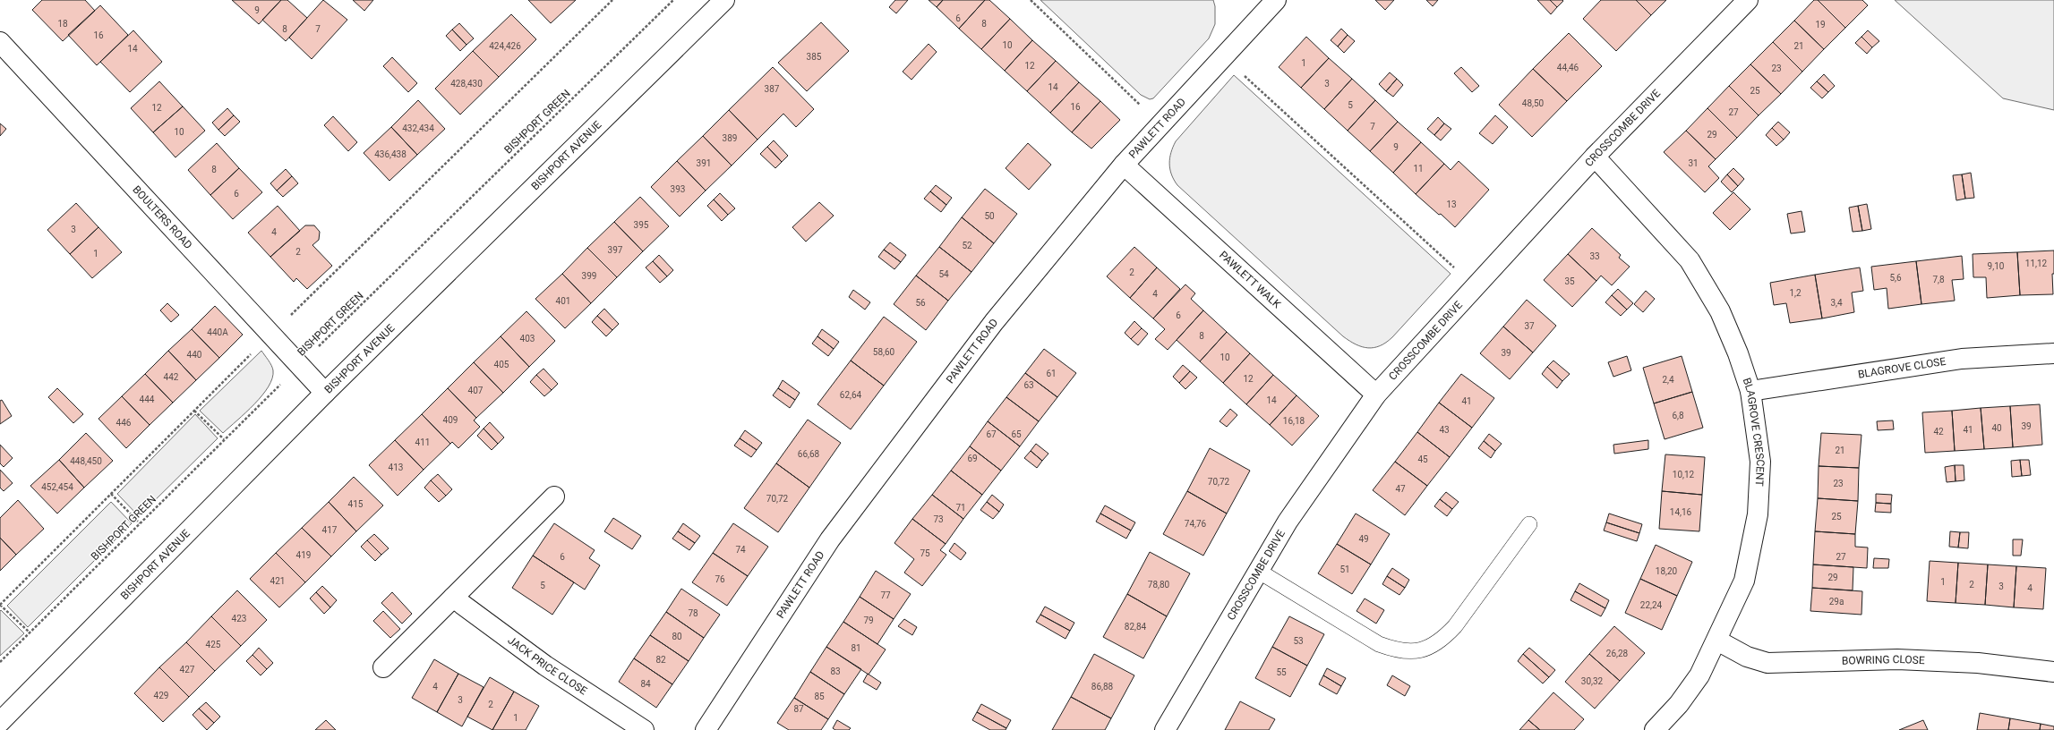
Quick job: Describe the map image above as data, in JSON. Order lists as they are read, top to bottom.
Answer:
{
  "streets": {
    "street": [
      "PAWLETT ROAD",
      "CROSSCOMBE DRIVE",
      "BISHPORT AVENUE",
      "BOULTERS ROAD",
      "PAWLETT WALK",
      "BLAGROVE CLOSE",
      "BLAGROVE CRESCENT",
      "BOWRING CLOSE",
      "JACK PRICE CLOSE"
    ],
    "path": ["BISHPORT GREEN"]
  },
  "crossings": [
    ["BISHPORT GREEN", "BOULTERS ROAD"],
    ["PAWLETT ROAD", "PAWLETT WALK"],
    ["CROSSCOMBE DRIVE", "PAWLETT WALK"],
    ["CROSSCOMBE DRIVE", "BLAGROVE CRESCENT"],
    ["BISHPORT AVENUE", "BOULTERS ROAD"],
    ["BLAGROVE CLOSE", "BLAGROVE CRESCENT"],
    ["BLAGROVE CRESCENT", "BOWRING CLOSE"]
  ],
  "house_numbers": [
    "9",
    "6",
    "18",
    "8",
    "19",
    "8",
    "7",
    "16",
    "10",
    "424,426",
    "21",
    "14",
    "385",
    "1",
    "12",
    "44,46",
    "23",
    "428,430",
    "3",
    "14",
    "387",
    "25",
    "48,50",
    "5",
    "16",
    "12",
    "27",
    "7",
    "432,434",
    "10",
    "29",
    "389",
    "9",
    "436,438",
    "391",
    "31",
    "11",
    "8",
    "393",
    "6",
    "13",
    "50",
    "395",
    "3",
    "4",
    "52",
    "397",
    "2",
    "1",
    "33",
    "11,12",
    "9,10",
    "2",
    "54",
    "399",
    "5,6",
    "7,8",
    "35",
    "1,2",
    "4",
    "401",
    "56",
    "3,4",
    "6",
    "37",
    "440A",
    "8",
    "403",
    "58,60",
    "39",
    "440",
    "10",
    "405",
    "61",
    "442",
    "12",
    "2,4",
    "63",
    "407",
    "62,64",
    "444",
    "14",
    "41",
    "6,8",
    "409",
    "16,18",
    "446",
    "39",
    "40",
    "43",
    "41",
    "42",
    "67",
    "65",
    "411",
    "21",
    "66,68",
    "69",
    "45",
    "448,450",
    "413",
    "10,12",
    "70,72",
    "23",
    "452,454",
    "47",
    "70,72",
    "415",
    "71",
    "14,16",
    "25",
    "73",
    "74,76",
    "417",
    "49",
    "74",
    "75",
    "419",
    "6",
    "27",
    "51",
    "18,20",
    "29",
    "76",
    "421",
    "1",
    "78,80",
    "2",
    "5",
    "3",
    "4",
    "77",
    "29a",
    "22,24",
    "78",
    "423",
    "79",
    "82,84",
    "80",
    "53",
    "425",
    "81",
    "26,28",
    "82",
    "427",
    "83",
    "55",
    "30,32",
    "84",
    "4",
    "86,88",
    "429",
    "85",
    "3",
    "2",
    "87",
    "1"
  ]
}
